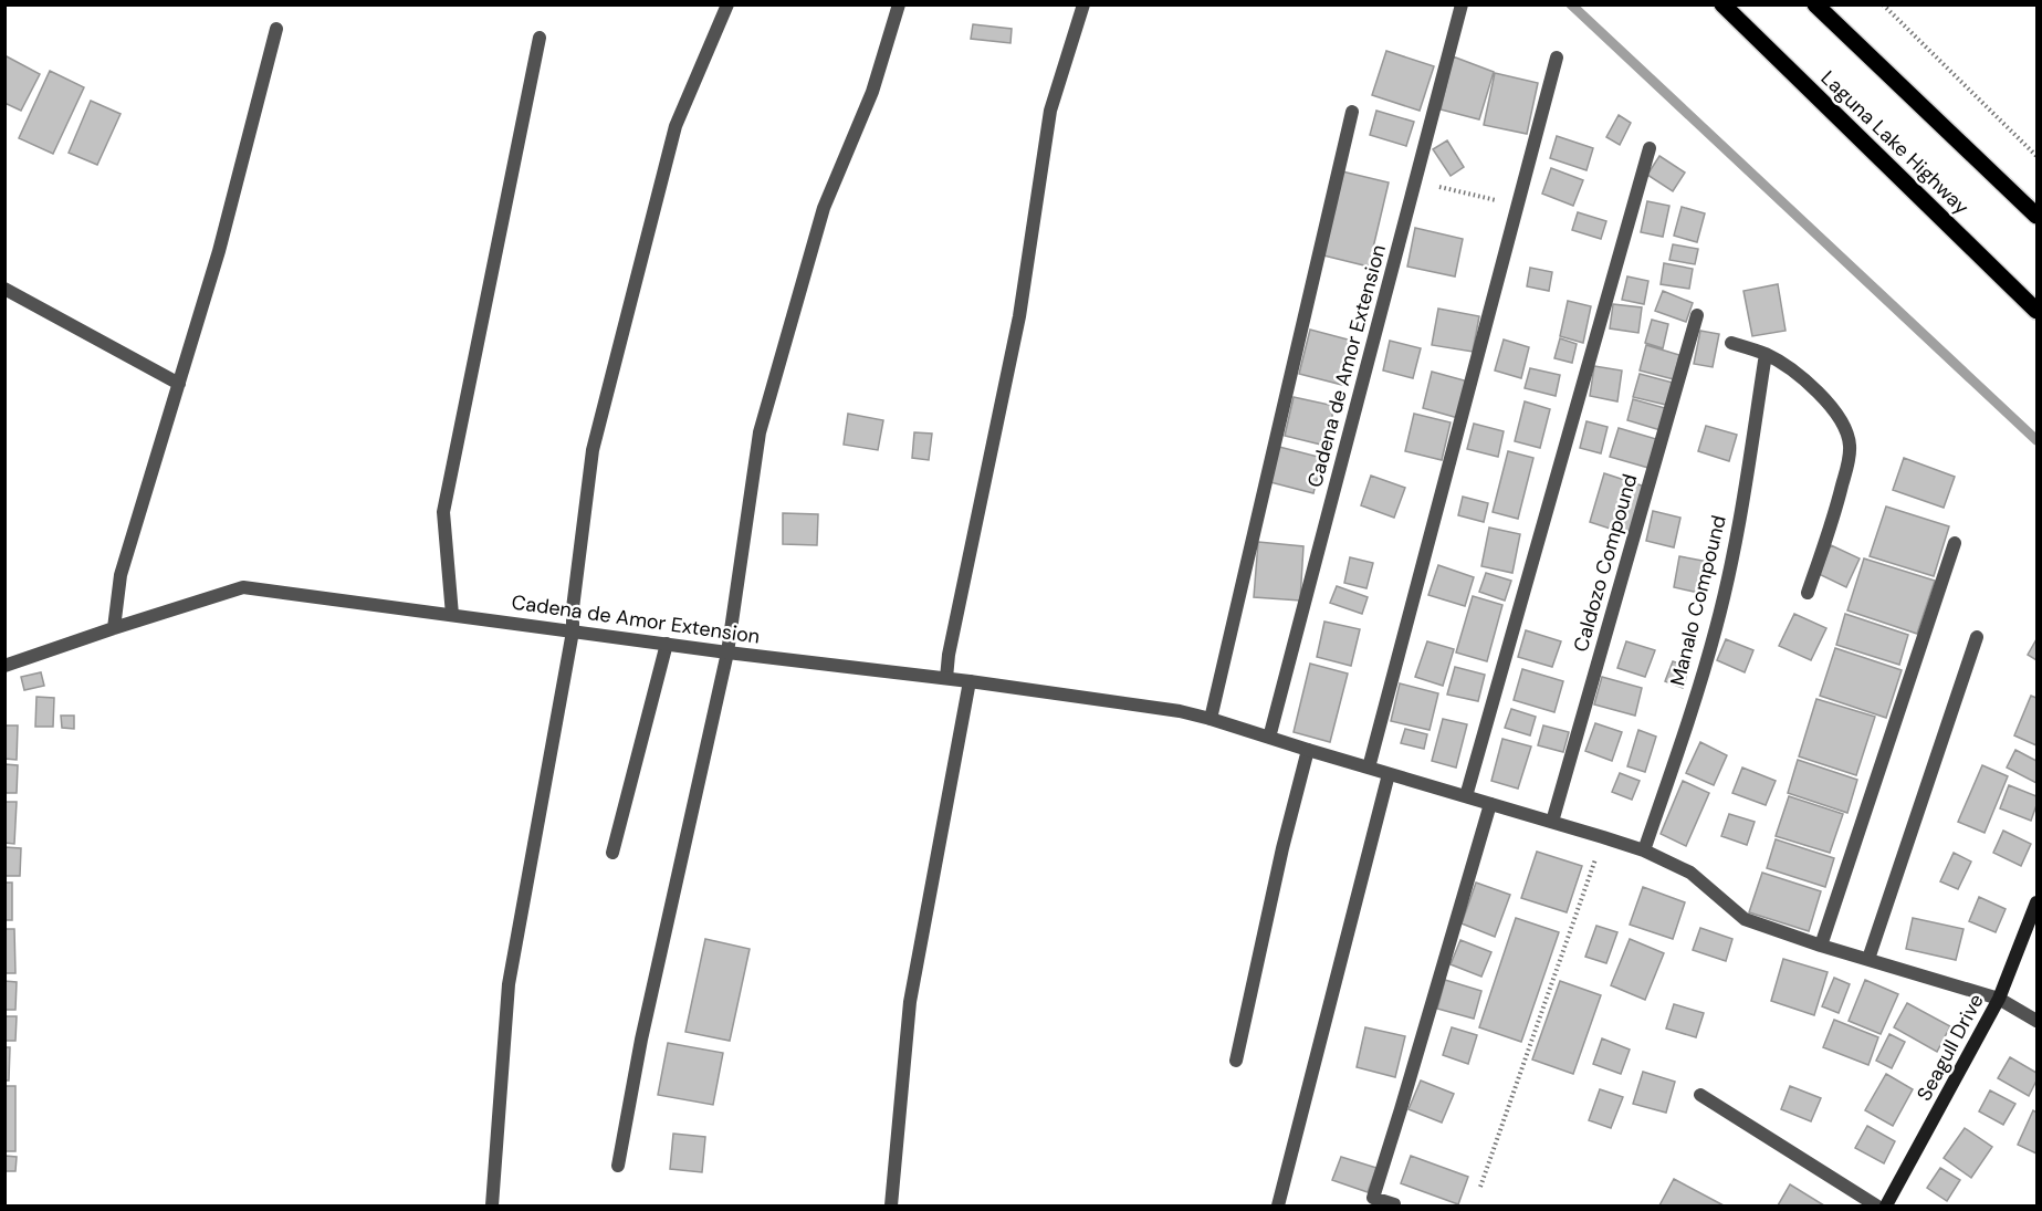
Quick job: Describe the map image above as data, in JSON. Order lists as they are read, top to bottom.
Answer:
{
  "streets": {
    "main road": ["Laguna Lake Highway", "Seagull Drive"],
    "street": ["Cadena de Amor Extension", "Caldozo Compound", "Manalo Compound"]
  },
  "crossings": [
    ["Cadena de Amor Extension", "Caldozo Compound"],
    ["Cadena de Amor Extension", "Manalo Compound"],
    ["Cadena de Amor Extension", "Seagull Drive"]
  ]
}
